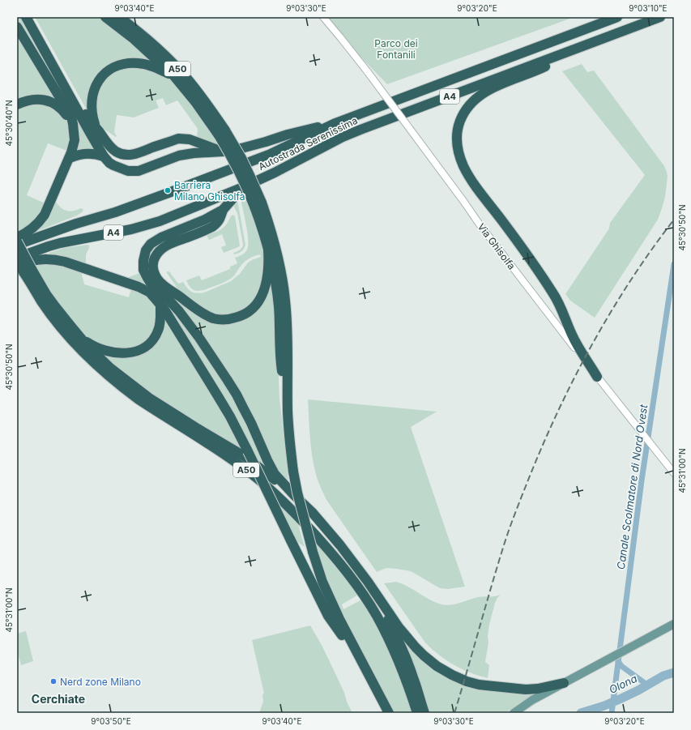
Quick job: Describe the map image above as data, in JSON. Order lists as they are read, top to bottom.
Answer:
{
  "streets": {
    "highway": ["A50", "A4", "Autostrada Serenissima"],
    "street": ["Via Ghisolfa"]
  },
  "crossings": [
    ["A50", "Autostrada Serenissima"]
  ],
  "districts": ["Cerchiate"],
  "water": ["Canale Scolmatore di Nord Ovest", "Olona"],
  "parks": ["Parco dei Fontanili"],
  "places": ["Barriera Milano Ghisolfa", "Nerd zone Milano"],
  "coordinates": [
    "9°03'40\"E",
    "9°03'30\"E",
    "9°03'20\"E",
    "9°03'10\"E",
    "45°30'40\"N",
    "45°30'50\"N",
    "45°31'00\"N",
    "9°03'50\"E"
  ]
}
